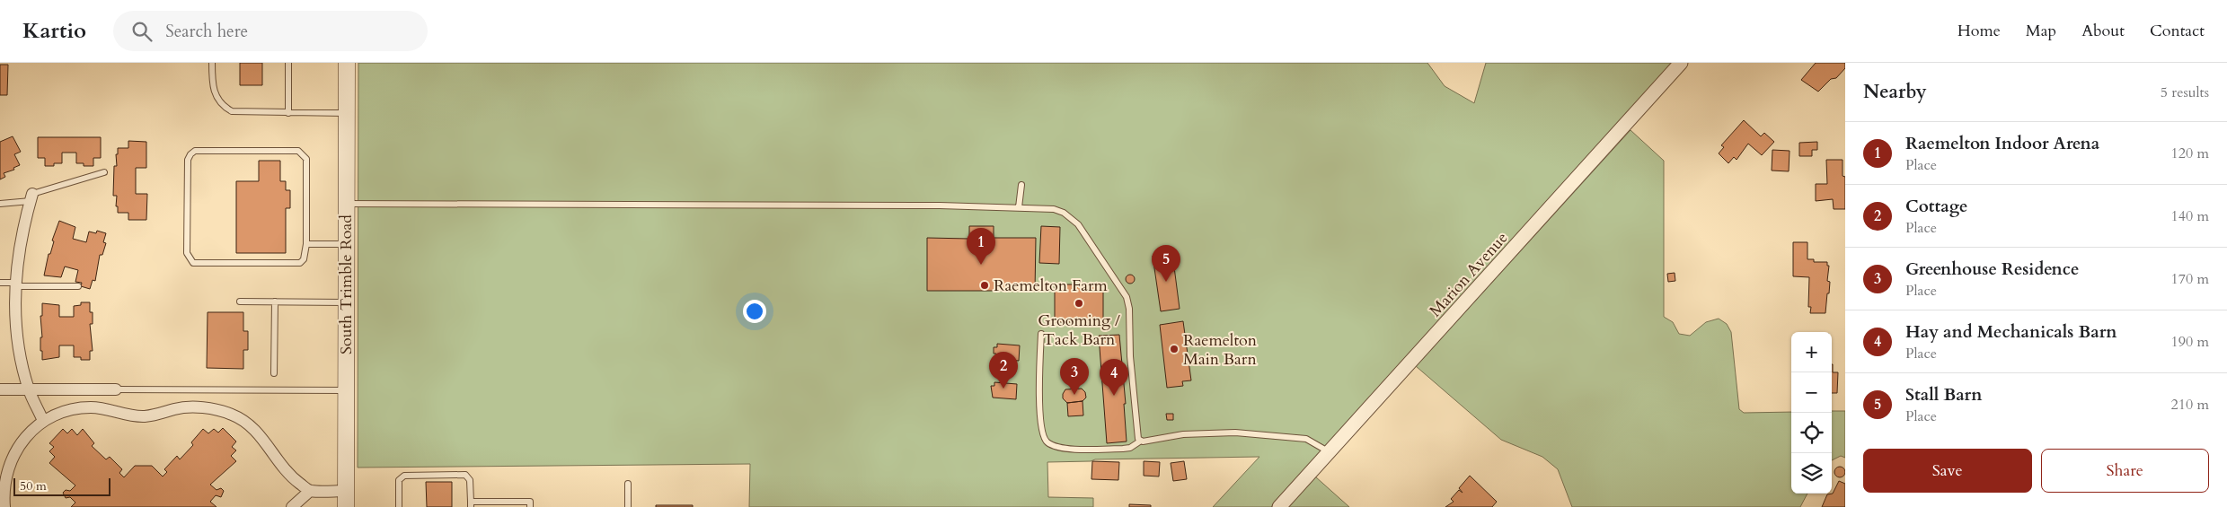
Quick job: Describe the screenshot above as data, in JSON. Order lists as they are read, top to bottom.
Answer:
{
  "streets": {
    "main road": ["South Trimble Road"],
    "street": ["Marion Avenue"]
  },
  "places": ["Raemelton Farm", "Grooming / Tack Barn", "Raemelton Main Barn"],
  "scale_bar": "50 m",
  "page": {
    "header": "Kartio",
    "search": "Search here",
    "nav": [
      "Home",
      "Map",
      "About",
      "Contact"
    ],
    "heading": ["Nearby", "5 results"],
    "list": [
      {
        "mark": "1",
        "name": "Raemelton Indoor Arena",
        "note": "Place",
        "value": "120 m"
      },
      {
        "mark": "2",
        "name": "Cottage",
        "note": "Place",
        "value": "140 m"
      },
      {
        "mark": "3",
        "name": "Greenhouse Residence",
        "note": "Place",
        "value": "170 m"
      },
      {
        "mark": "4",
        "name": "Hay and Mechanicals Barn",
        "note": "Place",
        "value": "190 m"
      },
      {
        "mark": "5",
        "name": "Stall Barn",
        "note": "Place",
        "value": "210 m"
      }
    ],
    "pins": [
      "1",
      "5",
      "2",
      "3",
      "4"
    ],
    "map_buttons": ["+", "−"],
    "buttons": ["Save", "Share"],
    "scale": "50 m"
  }
}
